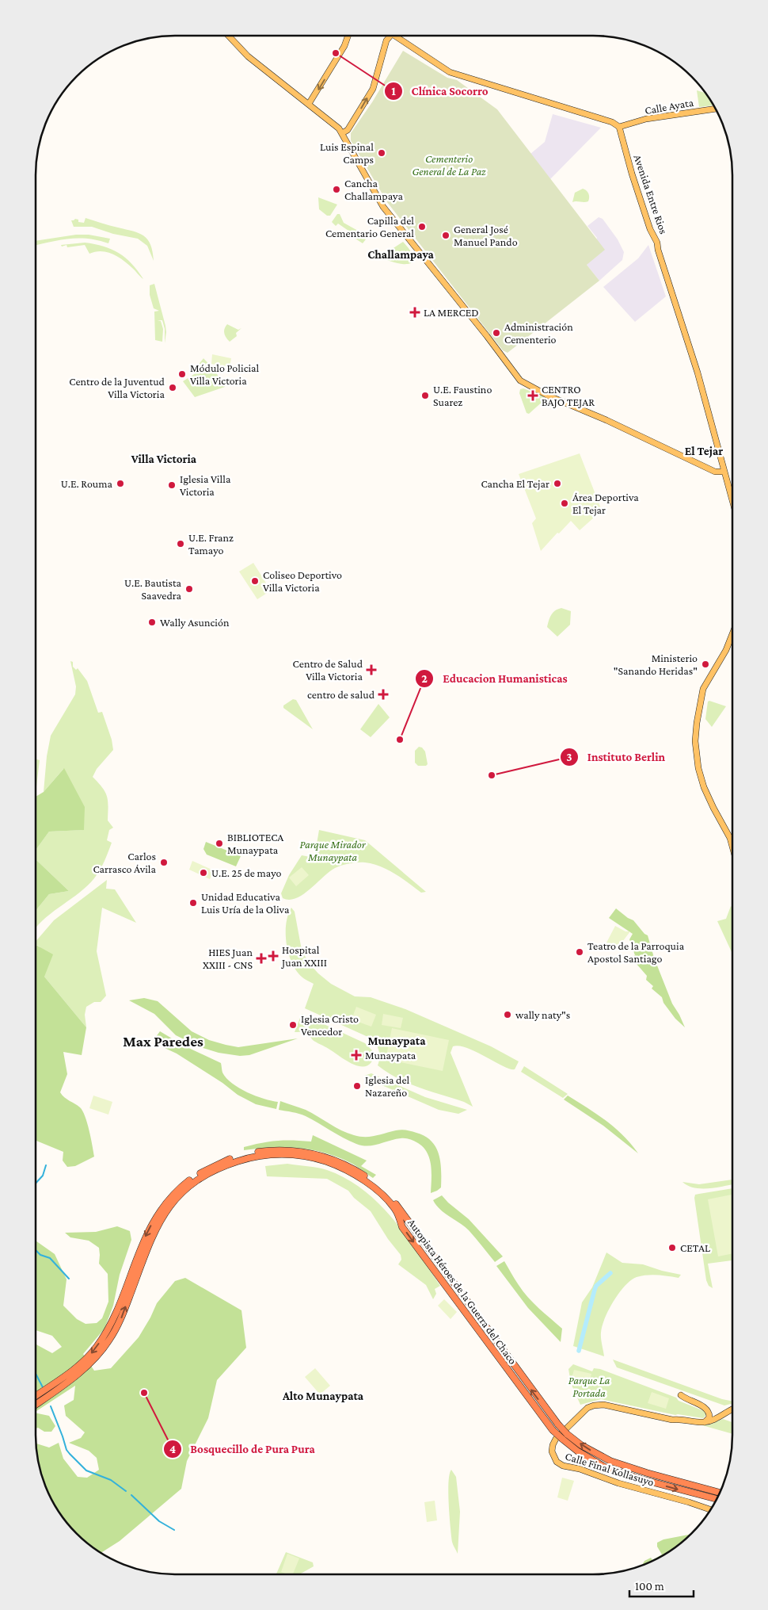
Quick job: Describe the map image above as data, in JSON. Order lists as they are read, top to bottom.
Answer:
{
  "streets": {
    "highway": ["Autopista Héroes de la Guerra del Chaco"],
    "main road": ["Calle Ayata", "Avenida Entre Rios", "Calle Final Kollasuyo"]
  },
  "crossings": [
    ["Calle Ayata", "Avenida Entre Rios"]
  ],
  "districts": [
    "Challampaya",
    "El Tejar",
    "Villa Victoria",
    "Max Paredes",
    "Munaypata",
    "Alto Munaypata"
  ],
  "parks": ["Cementerio General de La Paz", "Parque Mirador Munaypata", "Parque La Portada"],
  "places": {
    "other": [
      "Clínica Socorro",
      "Luis Espinal Camps",
      "Cancha Challampaya",
      "Capilla del Cementario General",
      "General José Manuel Pando",
      "Administración Cementerio",
      "Módulo Policial Villa Victoria",
      "Centro de la Juventud Villa Victoria",
      "U.E. Faustino Suarez",
      "U.E. Rouma",
      "Cancha El Tejar",
      "Iglesia Villa Victoria",
      "Área Deportiva El Tejar",
      "U.E. Franz Tamayo",
      "Coliseo Deportivo Villa Victoria",
      "U.E. Bautista Saavedra",
      "Wally Asunción",
      "Ministerio \"Sanando Heridas\"",
      "Educacion Humanisticas",
      "Instituto Berlin",
      "BIBLIOTECA Munaypata",
      "Carlos Carrasco Ávila",
      "U.E. 25 de mayo",
      "Unidad Educativa Luis Uría de la Oliva",
      "Teatro de la Parroquia Apostol Santiago",
      "wally naty\"s",
      "Iglesia Cristo Vencedor",
      "Iglesia del Nazareño",
      "CETAL",
      "Bosquecillo de Pura Pura"
    ],
    "health": [
      "LA MERCED",
      "CENTRO BAJO TEJAR",
      "Centro de Salud Villa Victoria",
      "centro de salud",
      "Hospital Juan XXIII",
      "HIES Juan XXIII - CNS",
      "Munaypata"
    ]
  },
  "scale_bar": "100 m"
}
